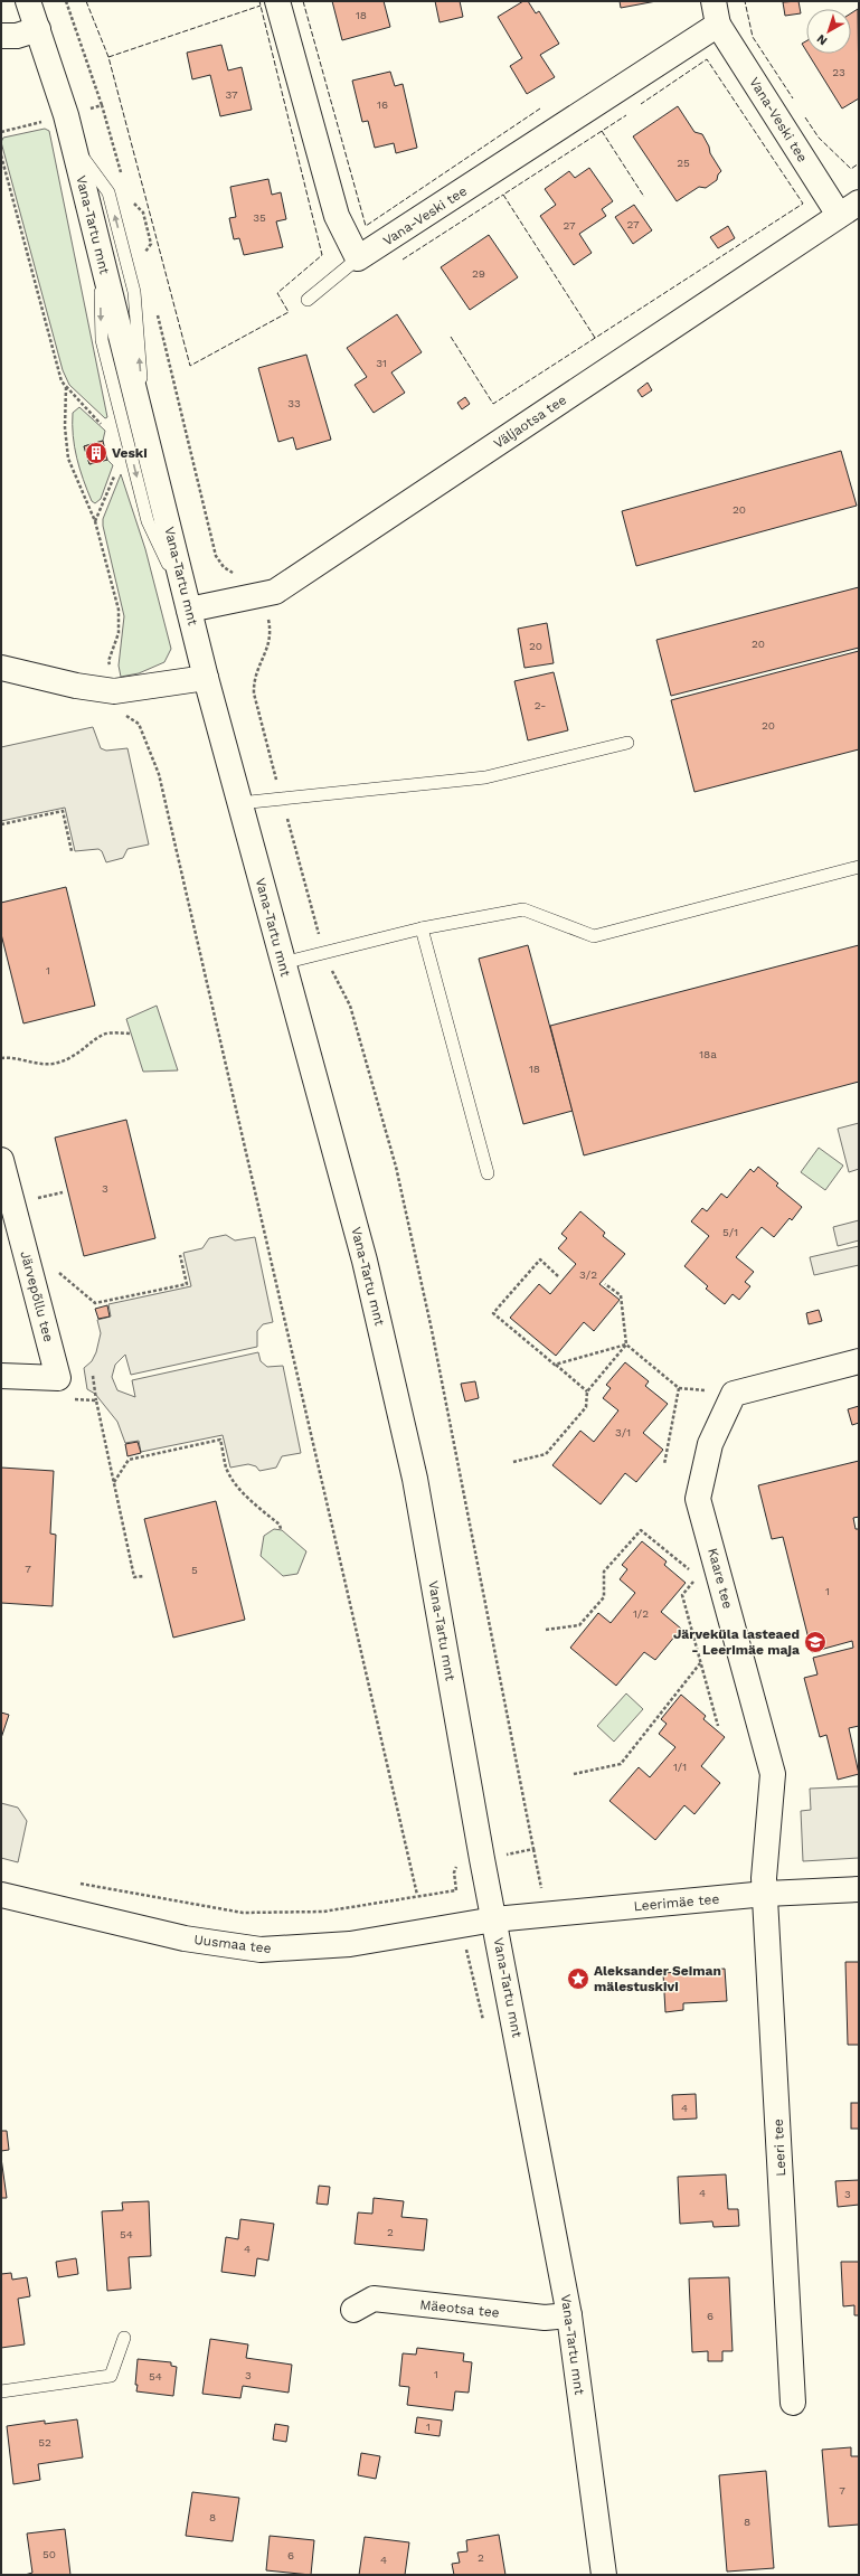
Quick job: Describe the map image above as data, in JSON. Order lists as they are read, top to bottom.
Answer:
{
  "streets": {
    "street": [
      "Vana-Veski tee",
      "Vana-Tartu mnt",
      "Väljaotsa tee",
      "Järvepõllu tee",
      "Kaare tee",
      "Leerimäe tee",
      "Uusmaa tee",
      "Leeri tee",
      "Mäeotsa tee"
    ]
  },
  "crossings": [
    ["Vana-Veski tee", "Väljaotsa tee"],
    ["Vana-Tartu mnt", "Väljaotsa tee"],
    ["Vana-Tartu mnt", "Leerimäe tee"],
    ["Vana-Tartu mnt", "Uusmaa tee"],
    ["Vana-Tartu mnt", "Mäeotsa tee"],
    ["Kaare tee", "Leerimäe tee"],
    ["Kaare tee", "Leeri tee"],
    ["Leerimäe tee", "Uusmaa tee"],
    ["Leerimäe tee", "Leeri tee"]
  ],
  "places": {
    "building": ["Veski"],
    "school or university": ["Järveküla lasteaed - Leerimäe maja"],
    "place": ["Aleksander Seiman mälestuskivi"]
  },
  "house_numbers": [
    "18",
    "23",
    "37",
    "16",
    "25",
    "35",
    "27",
    "27",
    "29",
    "31",
    "33",
    "20",
    "20",
    "20",
    "2-",
    "20",
    "1",
    "18a",
    "18",
    "3",
    "5/1",
    "3/2",
    "3/1",
    "7",
    "5",
    "1",
    "1/2",
    "1/1",
    "4",
    "4",
    "3",
    "2",
    "54",
    "4",
    "6",
    "1",
    "3",
    "54",
    "1",
    "52",
    "7",
    "8",
    "8",
    "50",
    "6",
    "2",
    "4"
  ],
  "north": "bottom left"
}
